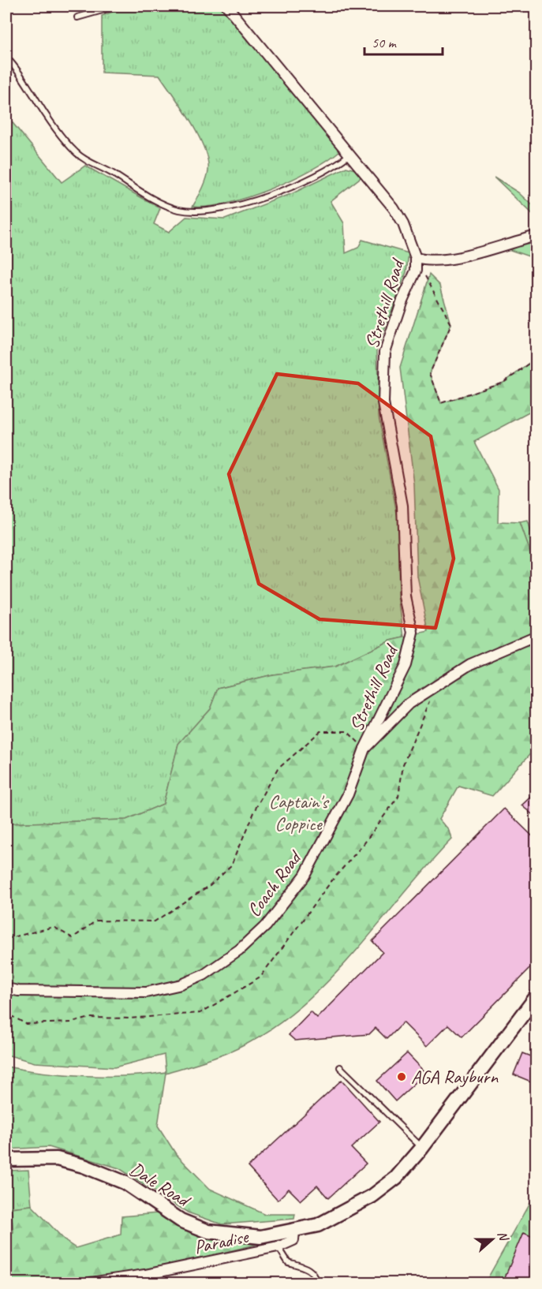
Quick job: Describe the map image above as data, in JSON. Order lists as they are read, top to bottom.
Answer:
{
  "streets": {
    "street": [
      "Strethill Road",
      "Coach Road",
      "Dale Road",
      "Paradise"
    ]
  },
  "crossings": [
    ["Strethill Road", "Coach Road"],
    ["Dale Road", "Paradise"]
  ],
  "parks": ["Captain's Coppice"],
  "places": ["AGA Rayburn"],
  "scale_bar": "50 m",
  "north": "right"
}
